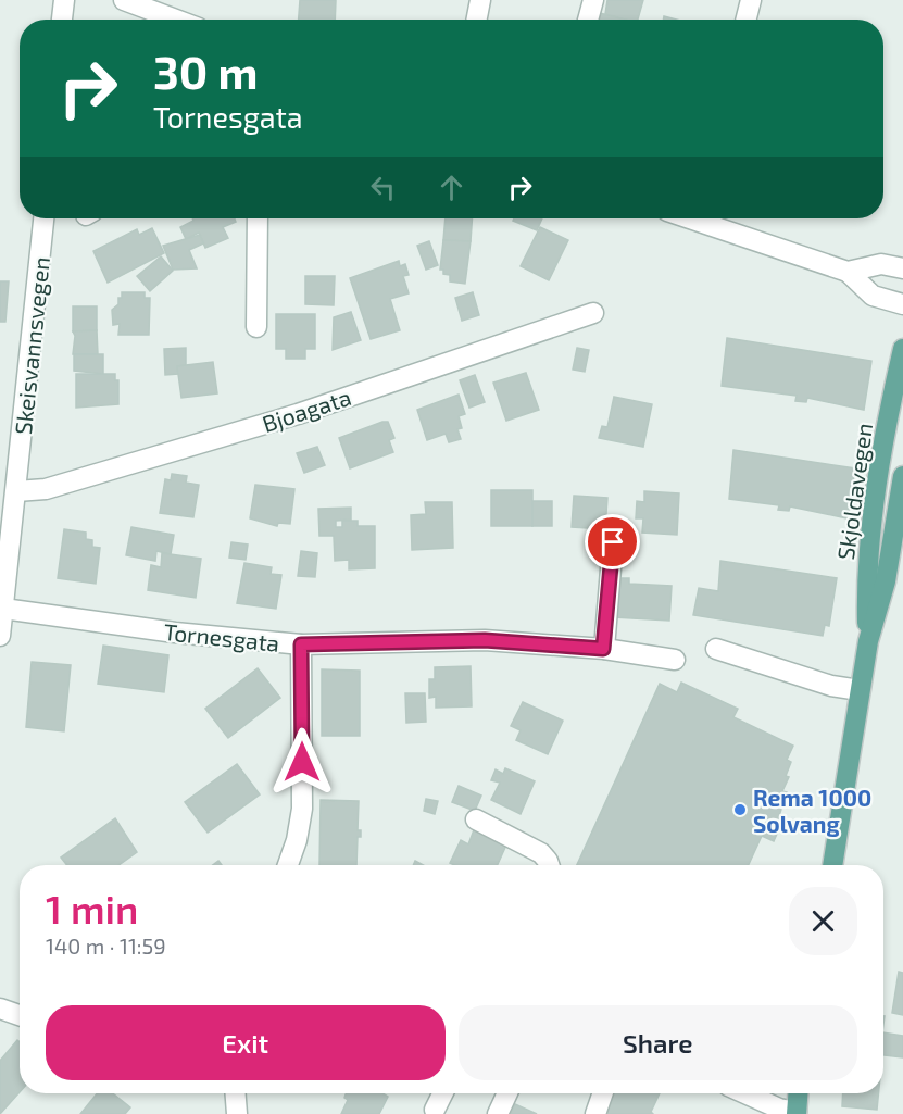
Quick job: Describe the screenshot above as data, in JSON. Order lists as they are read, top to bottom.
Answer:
{
  "streets": {
    "main road": ["Skjoldavegen"],
    "street": ["Skeisvannsvegen", "Bjoagata", "Tornesgata"]
  },
  "crossings": [
    ["Skeisvannsvegen", "Bjoagata"],
    ["Skeisvannsvegen", "Tornesgata"]
  ],
  "places": ["Rema 1000 Solvang"],
  "page": {
    "turn": ["30 m", "Tornesgata"],
    "heading": ["1 min", "140 m · 11:59"],
    "buttons": ["Exit", "Share"]
  }
}
